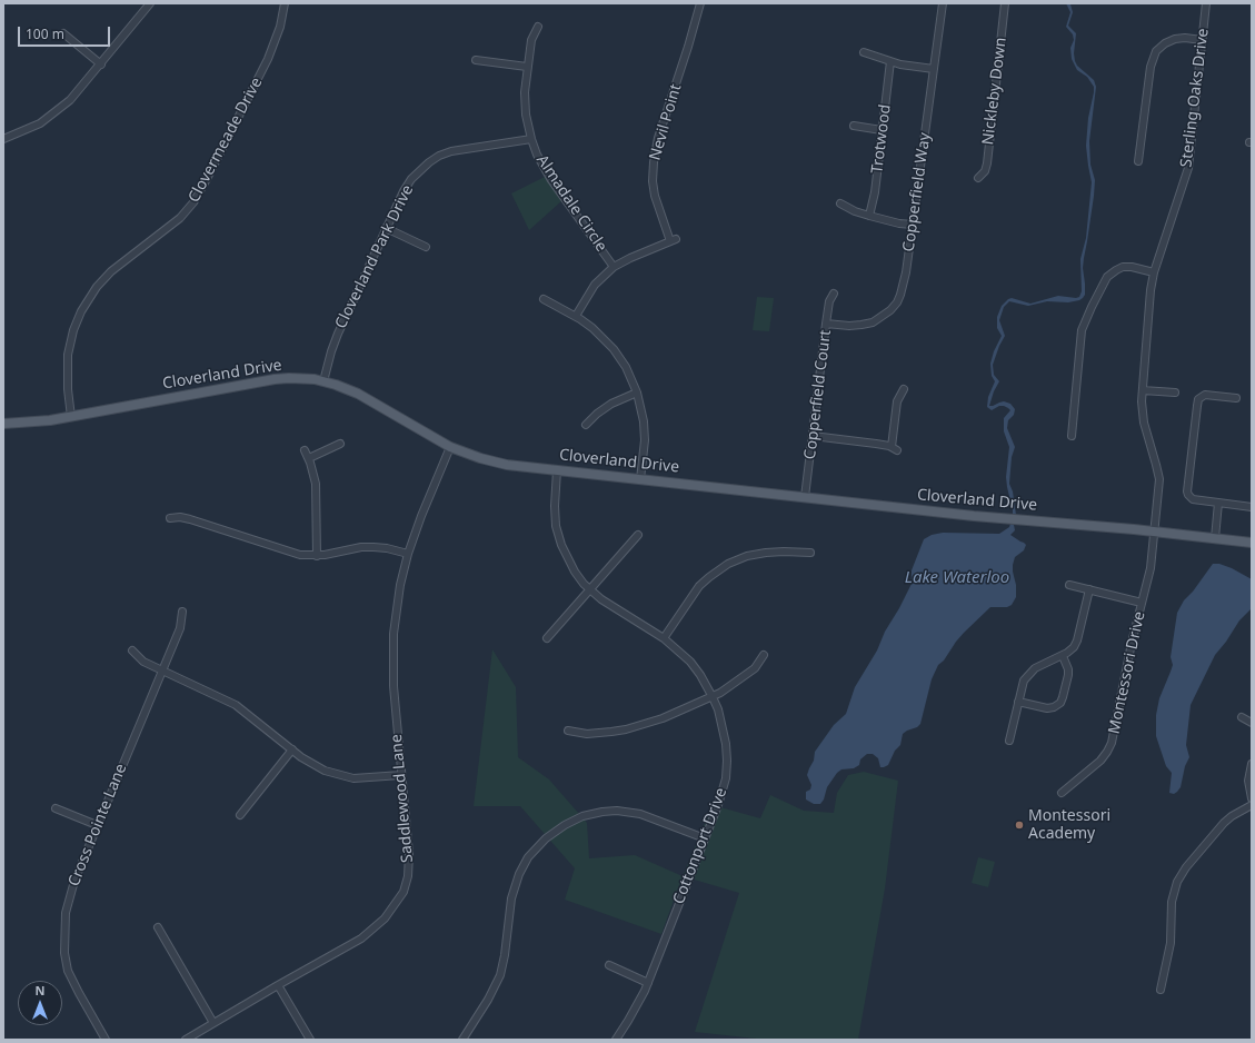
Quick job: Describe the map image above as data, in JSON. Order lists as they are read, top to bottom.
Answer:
{
  "streets": {
    "main road": ["Cloverland Drive"],
    "street": [
      "Nickleby Down",
      "Sterling Oaks Drive",
      "Nevil Point",
      "Trotwood",
      "Clovermeade Drive",
      "Copperfield Way",
      "Almadale Circle",
      "Cloverland Park Drive",
      "Copperfield Court",
      "Montessori Drive",
      "Saddlewood Lane",
      "Cross Pointe Lane",
      "Cottonport Drive"
    ]
  },
  "crossings": [
    ["Sterling Oaks Drive", "Cloverland Drive"],
    ["Sterling Oaks Drive", "Montessori Drive"],
    ["Nevil Point", "Almadale Circle"],
    ["Clovermeade Drive", "Cloverland Drive"],
    ["Copperfield Way", "Copperfield Court"],
    ["Almadale Circle", "Cloverland Park Drive"],
    ["Cloverland Park Drive", "Cloverland Drive"],
    ["Cloverland Drive", "Copperfield Court"],
    ["Cloverland Drive", "Montessori Drive"],
    ["Cloverland Drive", "Saddlewood Lane"],
    ["Cloverland Drive", "Cottonport Drive"]
  ],
  "water": ["Lake Waterloo"],
  "places": ["Montessori Academy"],
  "scale_bar": "100 m",
  "north": "top"
}
